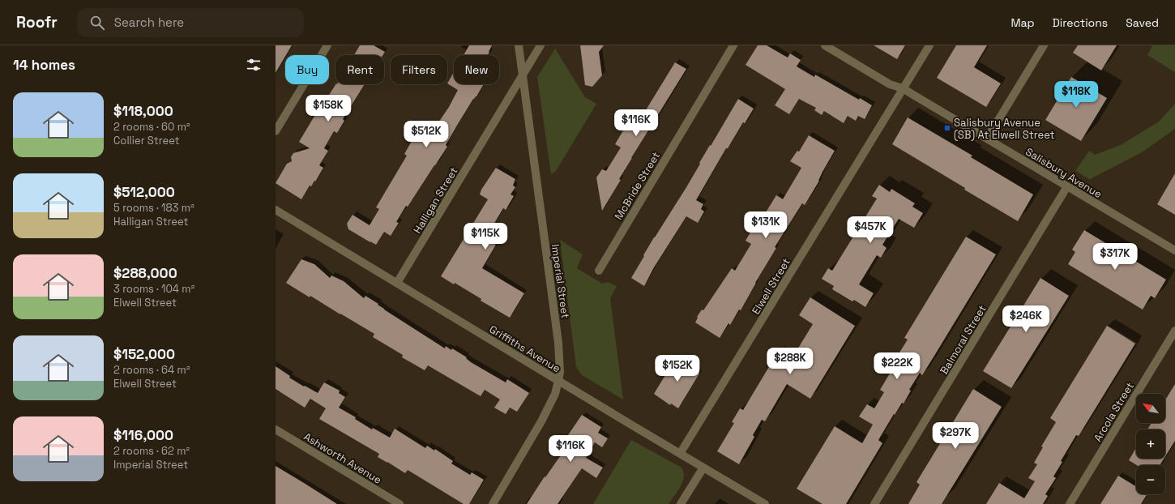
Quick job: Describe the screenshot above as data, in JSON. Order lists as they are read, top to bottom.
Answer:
{
  "streets": {
    "street": [
      "Salisbury Avenue",
      "McBride Street",
      "Halligan Street",
      "Imperial Street",
      "Elwell Street",
      "Balmoral Street",
      "Griffiths Avenue",
      "Arcola Street",
      "Ashworth Avenue"
    ]
  },
  "crossings": [
    ["Salisbury Avenue", "Elwell Street"],
    ["Salisbury Avenue", "Balmoral Street"],
    ["Halligan Street", "Imperial Street"],
    ["Halligan Street", "Griffiths Avenue"],
    ["Imperial Street", "Griffiths Avenue"],
    ["Elwell Street", "Griffiths Avenue"]
  ],
  "places": {
    "transit": ["Salisbury Avenue (SB) At Elwell Street"]
  },
  "north": "top left",
  "page": {
    "header": "Roofr",
    "search": "Search here",
    "nav": ["Map", "Directions", "Saved"],
    "heading": "14 homes",
    "chip": [
      "Buy",
      "Rent",
      "Filters",
      "New"
    ],
    "price": [
      "$118K",
      "$158K",
      "$116K",
      "$512K",
      "$131K",
      "$457K",
      "$115K",
      "$317K",
      "$246K",
      "$288K",
      "$222K",
      "$152K",
      "$297K",
      "$116K"
    ],
    "list": [
      {
        "name": "$118,000",
        "note": "2 rooms · 60 m² · Collier Street"
      },
      {
        "name": "$512,000",
        "note": "5 rooms · 183 m² · Halligan Street"
      },
      {
        "name": "$288,000",
        "note": "3 rooms · 104 m² · Elwell Street"
      },
      {
        "name": "$152,000",
        "note": "2 rooms · 64 m² · Elwell Street"
      },
      {
        "name": "$116,000",
        "note": "2 rooms · 62 m² · Imperial Street"
      }
    ],
    "map_buttons": ["+", "−"]
  }
}
